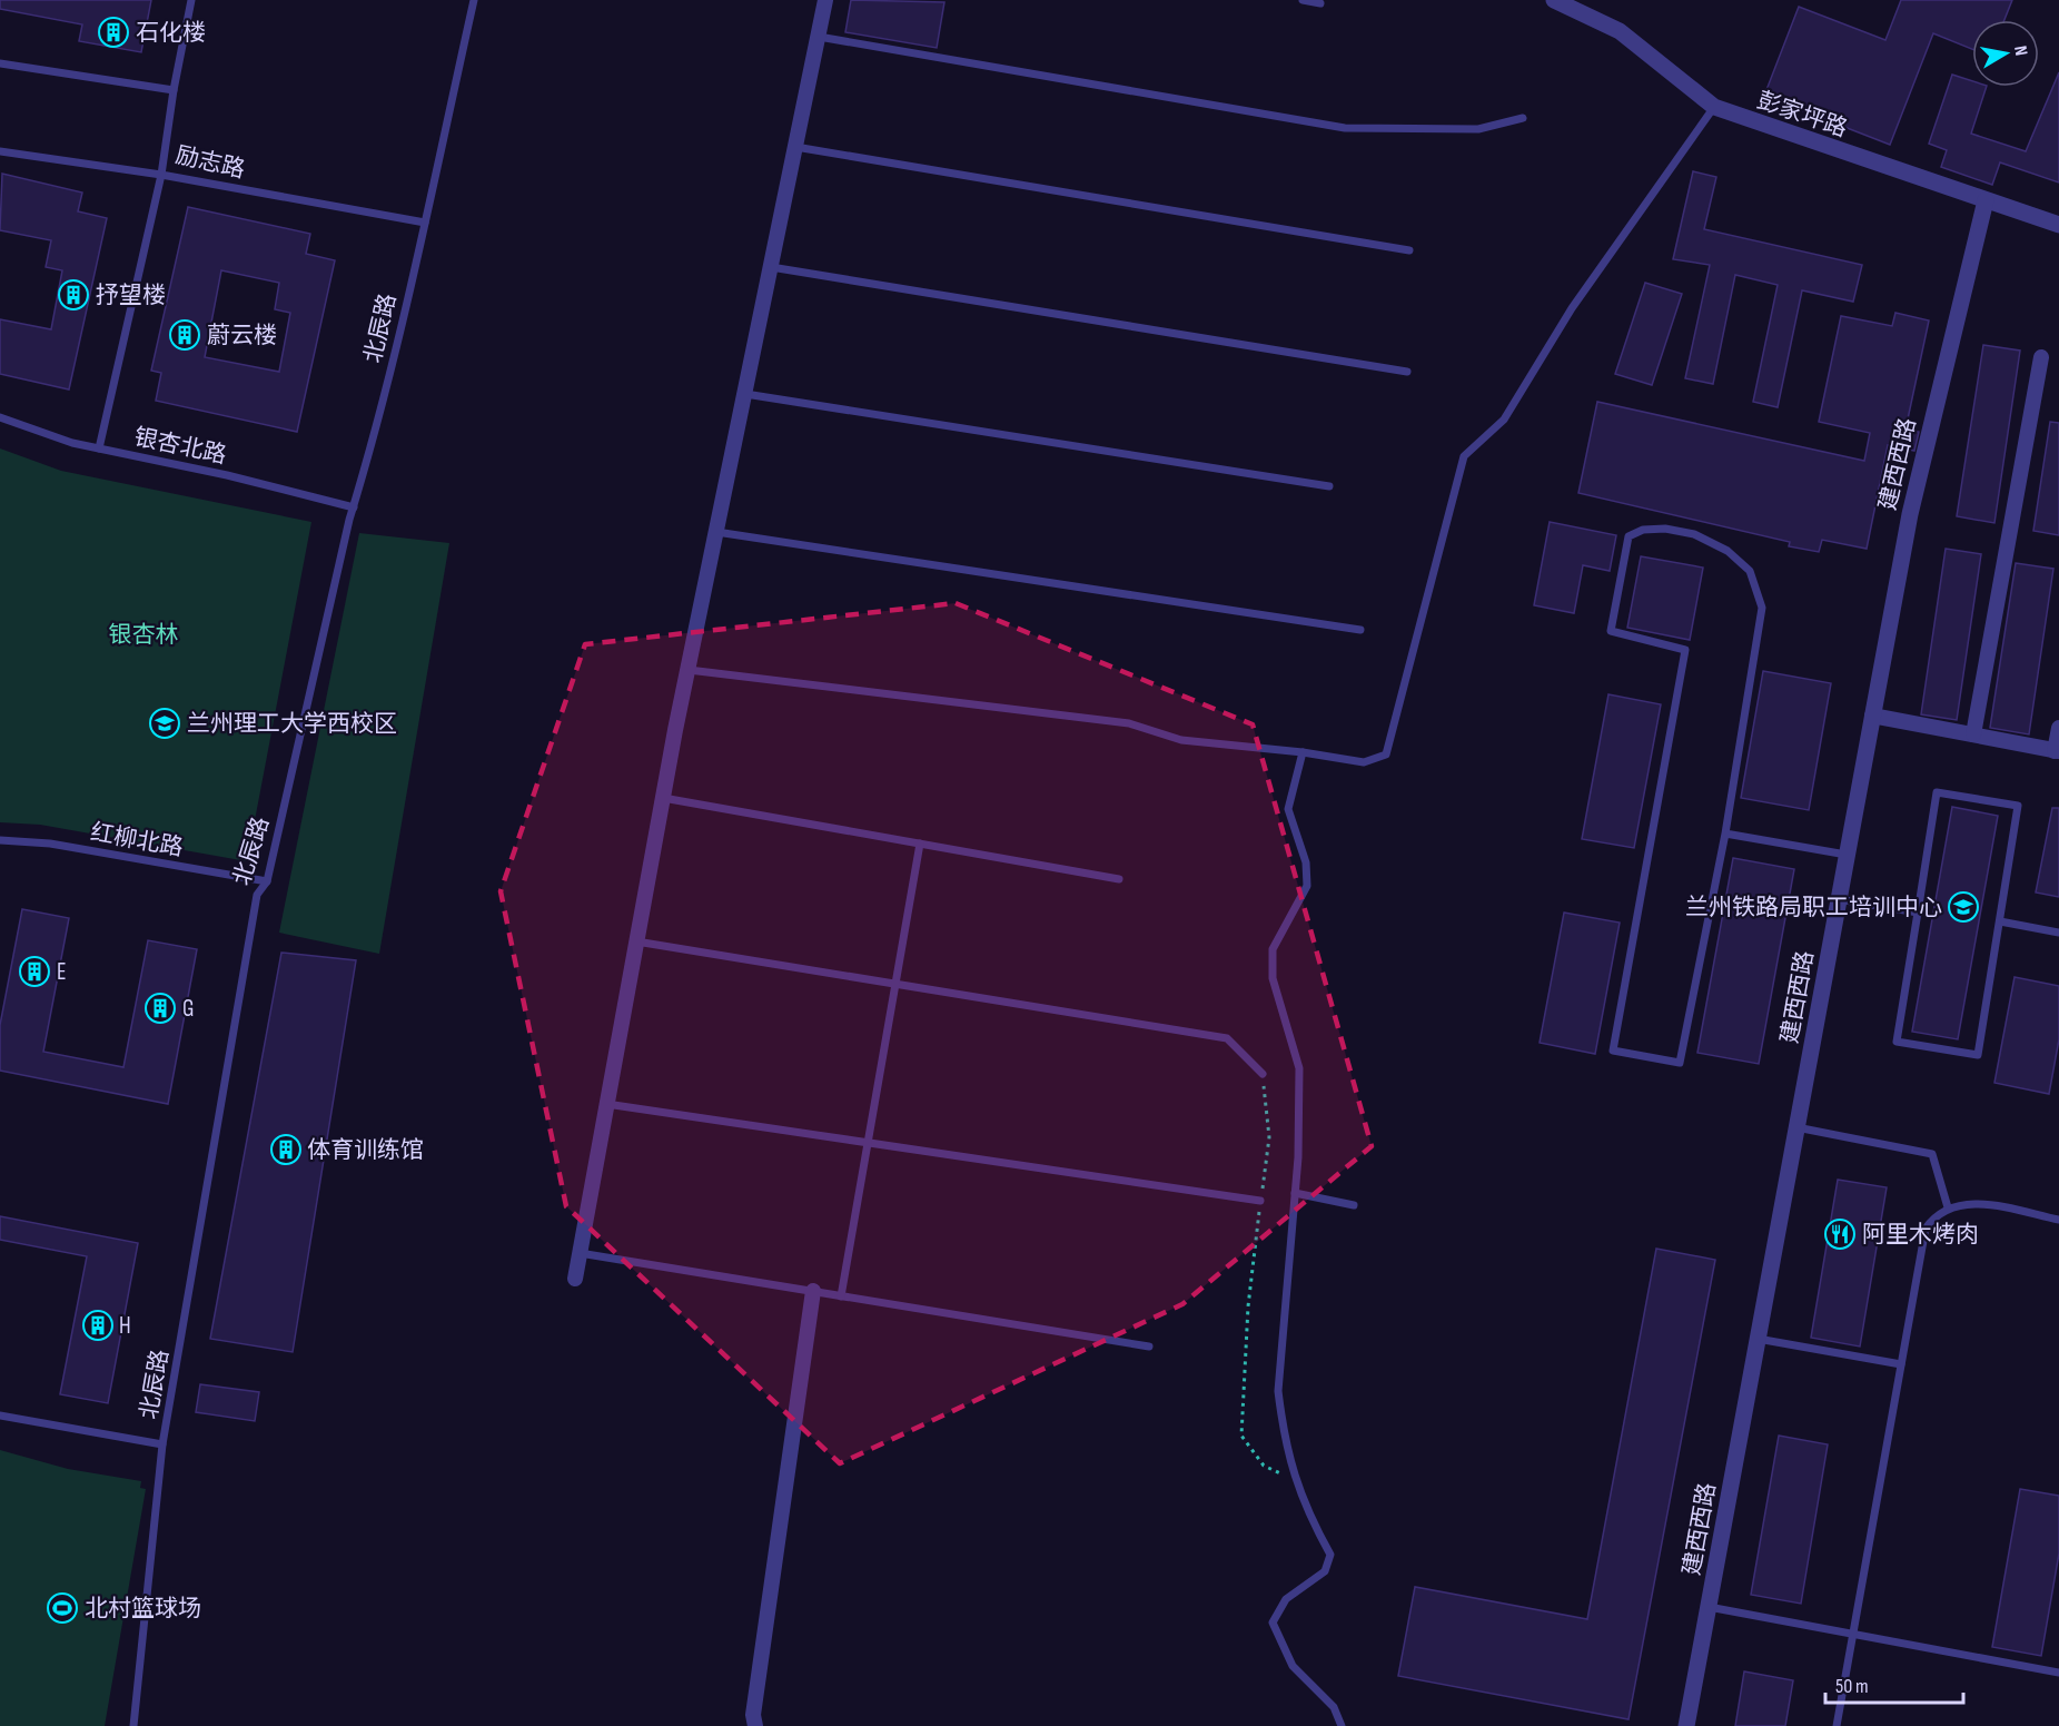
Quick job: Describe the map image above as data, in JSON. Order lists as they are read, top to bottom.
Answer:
{
  "streets": {
    "street": ["彭家坪路", "建西西路"],
    "lane": [
      "励志路",
      "北辰路",
      "银杏北路",
      "红柳北路"
    ]
  },
  "crossings": [
    ["彭家坪路", "建西西路"],
    ["励志路", "北辰路"],
    ["北辰路", "银杏北路"],
    ["北辰路", "红柳北路"]
  ],
  "parks": ["银杏林"],
  "places": {
    "building": [
      "石化楼",
      "抒望楼",
      "蔚云楼",
      "E",
      "G",
      "体育训练馆",
      "H"
    ],
    "school or university": ["兰州理工大学西校区", "兰州铁路局职工培训中心"],
    "restaurant": ["阿里木烤肉"],
    "sports": ["北村篮球场"]
  },
  "scale_bar": "50 m",
  "north": "right"
}
